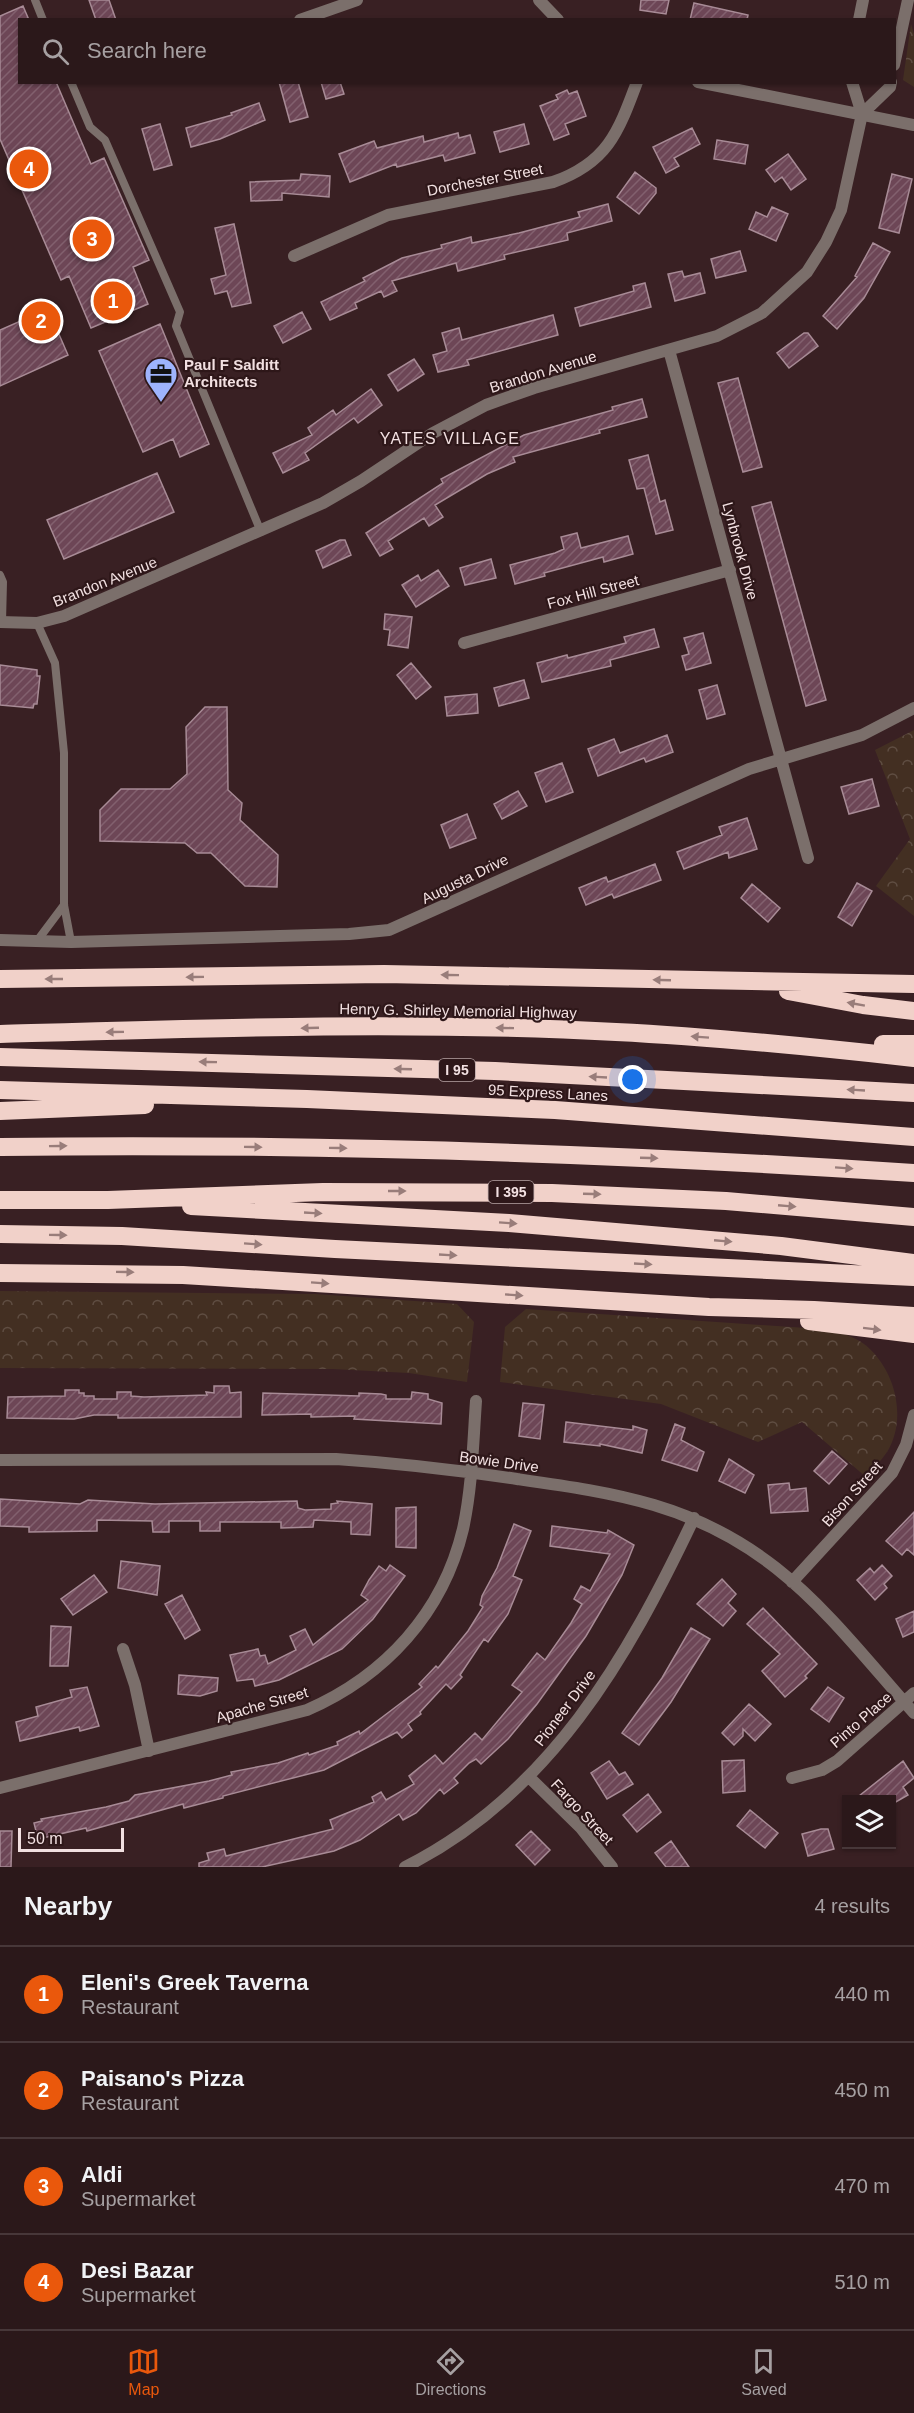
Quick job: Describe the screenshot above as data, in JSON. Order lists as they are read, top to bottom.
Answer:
{
  "streets": {
    "highway": [
      "Henry G. Shirley Memorial Highway",
      "I 95",
      "95 Express Lanes",
      "I 395"
    ],
    "street": [
      "Dorchester Street",
      "Brandon Avenue",
      "Lynbrook Drive",
      "Fox Hill Street",
      "Augusta Drive",
      "Bowie Drive",
      "Bison Street",
      "Apache Street",
      "Pioneer Drive",
      "Pinto Place",
      "Fargo Street"
    ]
  },
  "crossings": [
    ["Brandon Avenue", "Lynbrook Drive"],
    ["Lynbrook Drive", "Fox Hill Street"],
    ["Lynbrook Drive", "Augusta Drive"],
    ["Bowie Drive", "Bison Street"],
    ["Bowie Drive", "Apache Street"],
    ["Bowie Drive", "Pioneer Drive"],
    ["Bowie Drive", "Pinto Place"],
    ["Pioneer Drive", "Fargo Street"]
  ],
  "districts": ["YATES VILLAGE"],
  "places": {
    "office": ["Paul F Salditt Architects"]
  },
  "scale_bar": "50 m",
  "page": {
    "search": "Search here",
    "pins": [
      "4",
      "3",
      "1",
      "2"
    ],
    "scale": "50 m",
    "heading": ["Nearby", "4 results"],
    "list": [
      {
        "mark": "1",
        "name": "Eleni's Greek Taverna",
        "note": "Restaurant",
        "value": "440 m"
      },
      {
        "mark": "2",
        "name": "Paisano's Pizza",
        "note": "Restaurant",
        "value": "450 m"
      },
      {
        "mark": "3",
        "name": "Aldi",
        "note": "Supermarket",
        "value": "470 m"
      },
      {
        "mark": "4",
        "name": "Desi Bazar",
        "note": "Supermarket",
        "value": "510 m"
      }
    ],
    "nav": ["Map", "Directions", "Saved"]
  }
}
